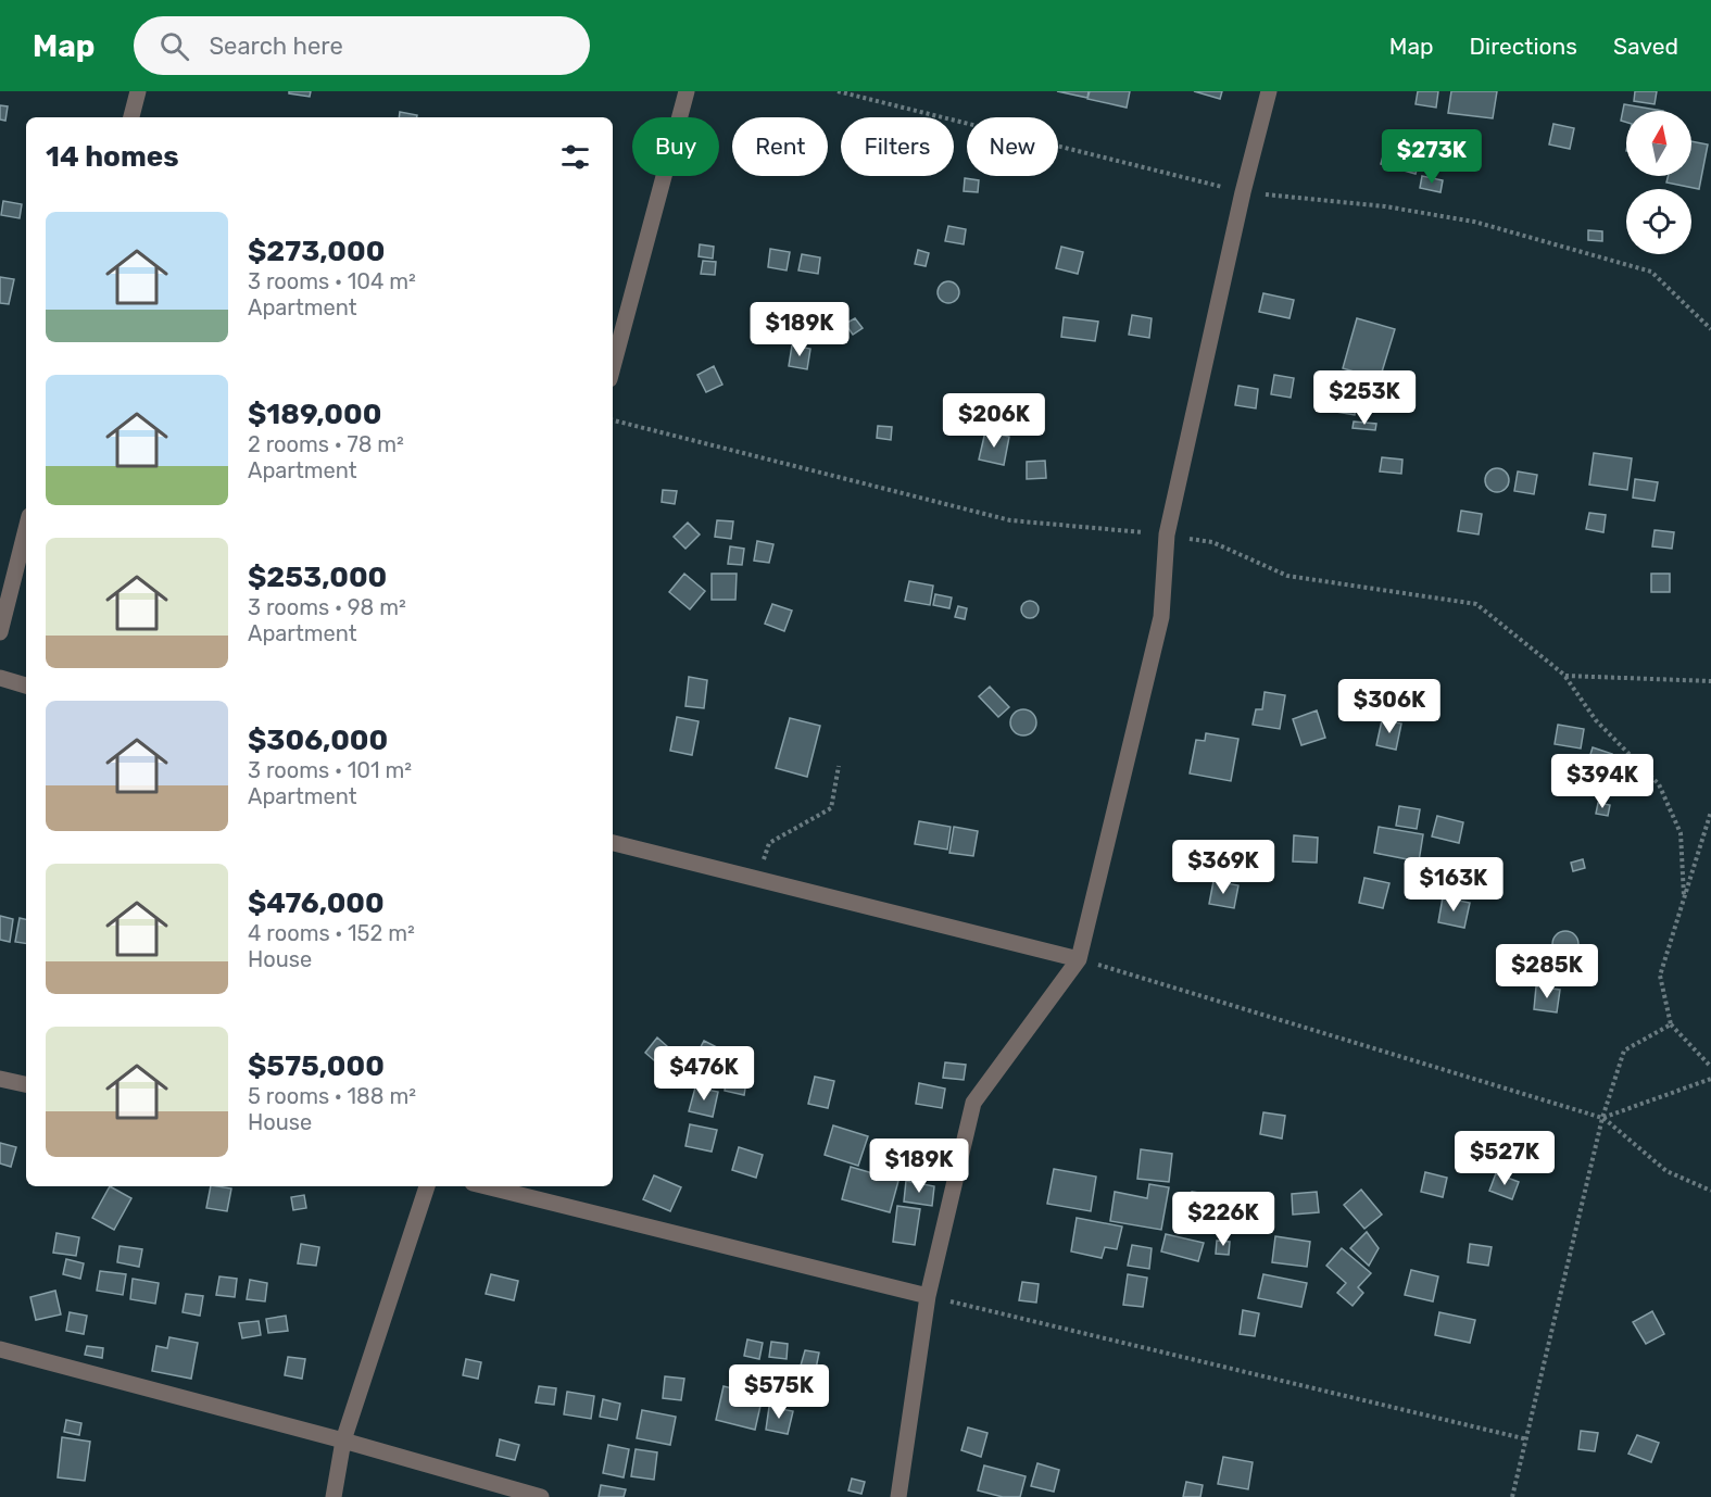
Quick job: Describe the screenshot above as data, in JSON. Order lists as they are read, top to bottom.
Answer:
{
  "north": "top",
  "page": {
    "header": "Map",
    "search": "Search here",
    "nav": ["Map", "Directions", "Saved"],
    "chip": [
      "Buy",
      "Rent",
      "Filters",
      "New"
    ],
    "heading": "14 homes",
    "price": [
      "$273K",
      "$189K",
      "$253K",
      "$206K",
      "$306K",
      "$394K",
      "$369K",
      "$163K",
      "$285K",
      "$476K",
      "$527K",
      "$189K",
      "$226K",
      "$575K"
    ],
    "list": [
      {
        "name": "$273,000",
        "note": "3 rooms · 104 m² · Apartment"
      },
      {
        "name": "$189,000",
        "note": "2 rooms · 78 m² · Apartment"
      },
      {
        "name": "$253,000",
        "note": "3 rooms · 98 m² · Apartment"
      },
      {
        "name": "$306,000",
        "note": "3 rooms · 101 m² · Apartment"
      },
      {
        "name": "$476,000",
        "note": "4 rooms · 152 m² · House"
      },
      {
        "name": "$575,000",
        "note": "5 rooms · 188 m² · House"
      }
    ]
  }
}
